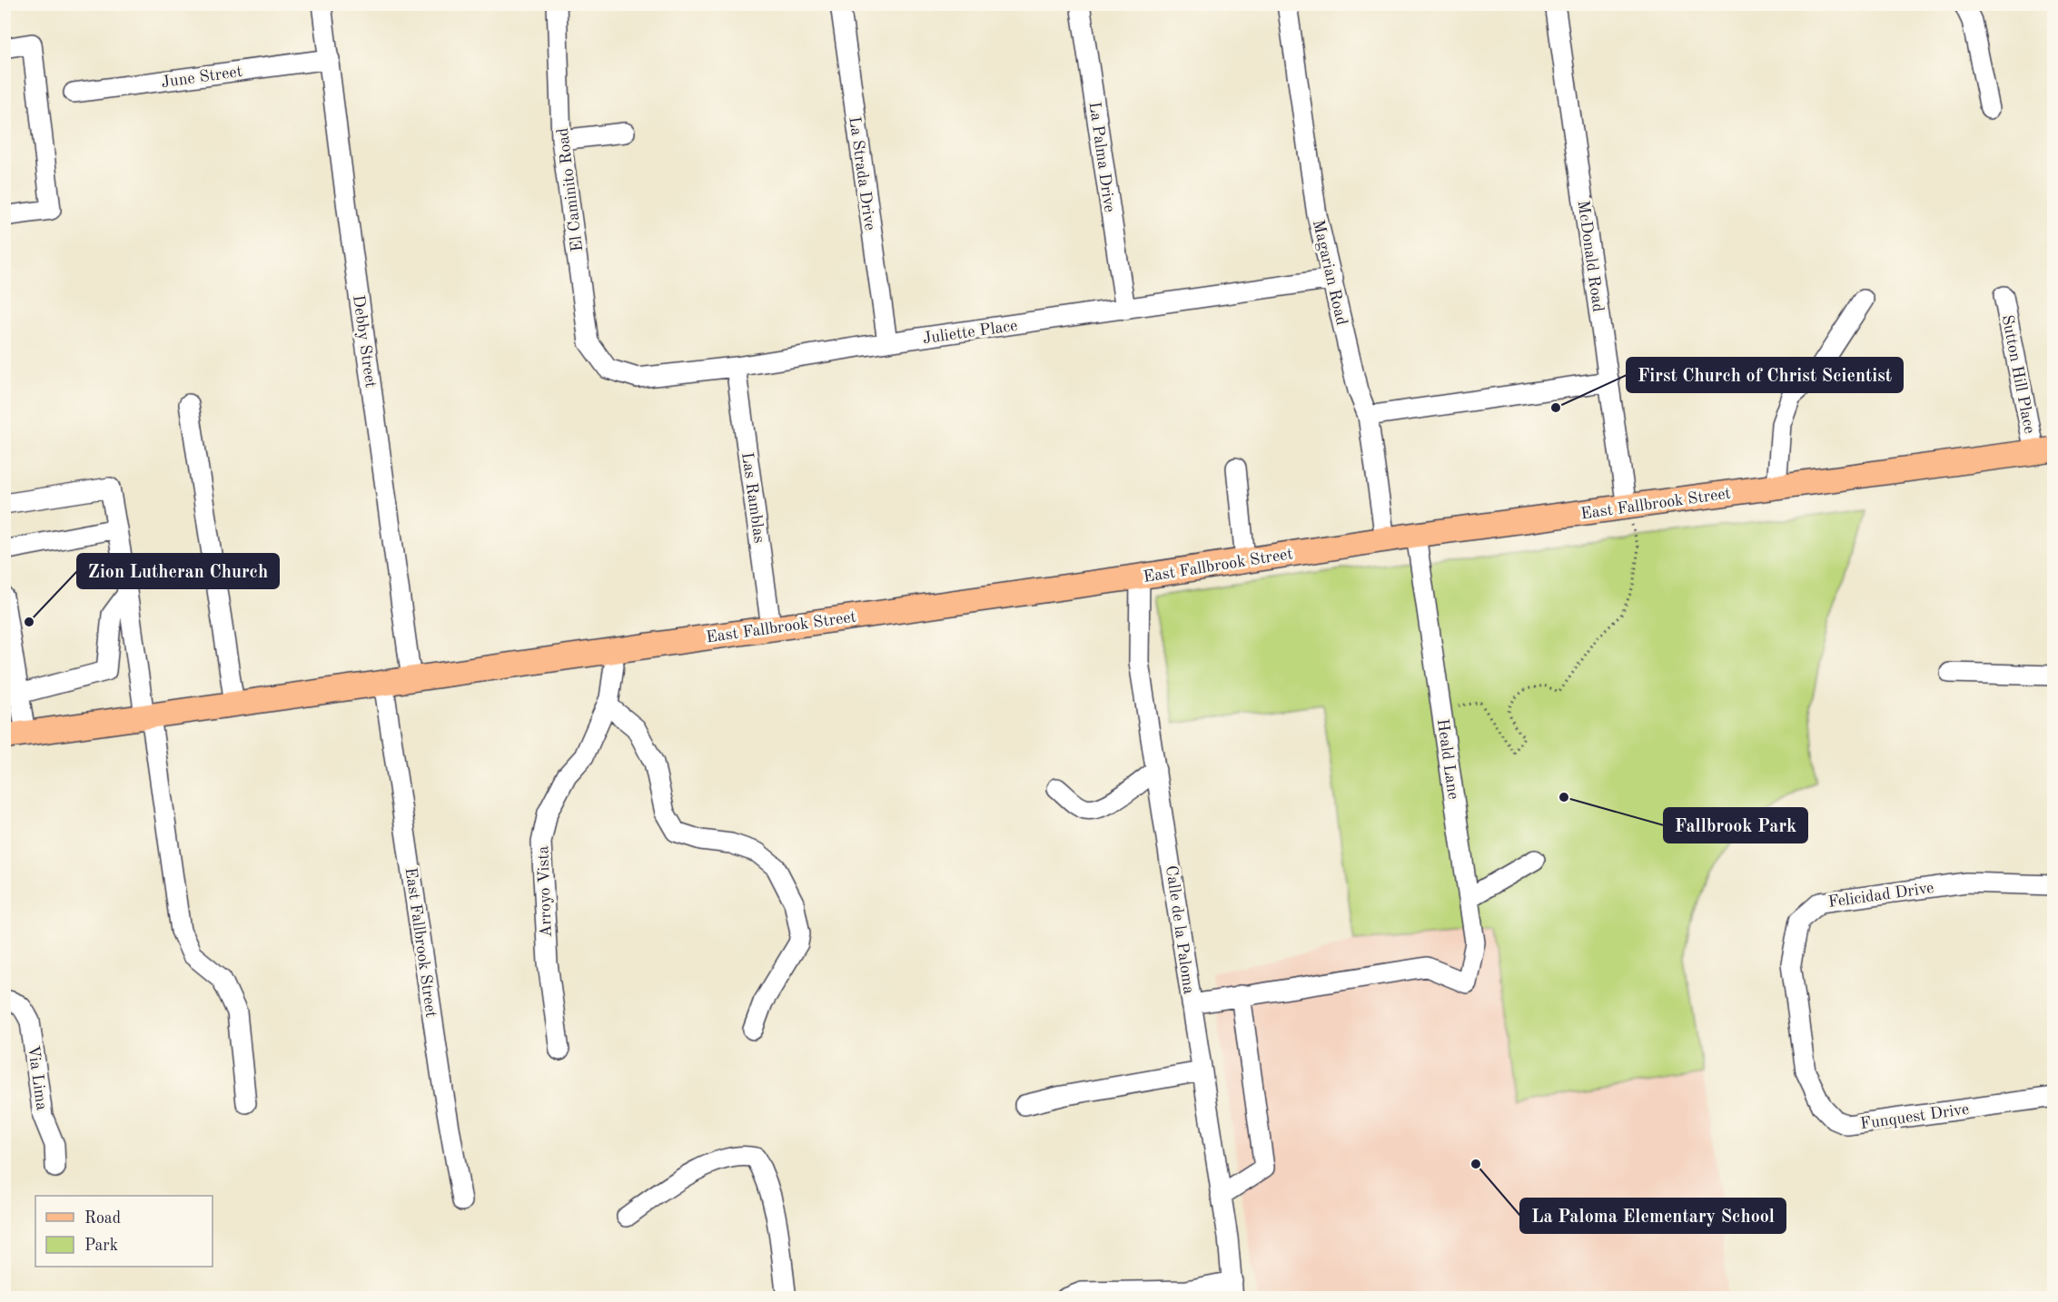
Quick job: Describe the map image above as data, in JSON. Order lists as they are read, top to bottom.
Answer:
{
  "streets": {
    "main road": ["East Fallbrook Street"],
    "street": [
      "June Street",
      "La Palma Drive",
      "La Strada Drive",
      "El Caminito Road",
      "McDonald Road",
      "Magarian Road",
      "Juliette Place",
      "Debby Street",
      "Sutton Hill Place",
      "Las Ramblas",
      "Heald Lane",
      "Arroyo Vista",
      "Felicidad Drive",
      "Calle de la Paloma",
      "Via Lima",
      "Funquest Drive"
    ]
  },
  "crossings": [
    ["June Street", "Debby Street"],
    ["La Palma Drive", "Juliette Place"],
    ["La Strada Drive", "Juliette Place"],
    ["El Caminito Road", "Juliette Place"],
    ["McDonald Road", "East Fallbrook Street"],
    ["Magarian Road", "Juliette Place"],
    ["Magarian Road", "East Fallbrook Street"],
    ["Juliette Place", "Las Ramblas"],
    ["Debby Street", "East Fallbrook Street"],
    ["Sutton Hill Place", "East Fallbrook Street"],
    ["Las Ramblas", "East Fallbrook Street"],
    ["East Fallbrook Street", "Heald Lane"],
    ["East Fallbrook Street", "Arroyo Vista"],
    ["East Fallbrook Street", "Calle de la Paloma"],
    ["Felicidad Drive", "Funquest Drive"]
  ],
  "places": [
    "First Church of Christ Scientist",
    "Zion Lutheran Church",
    "Fallbrook Park",
    "La Paloma Elementary School"
  ],
  "legend": ["Road", "Park"]
}
